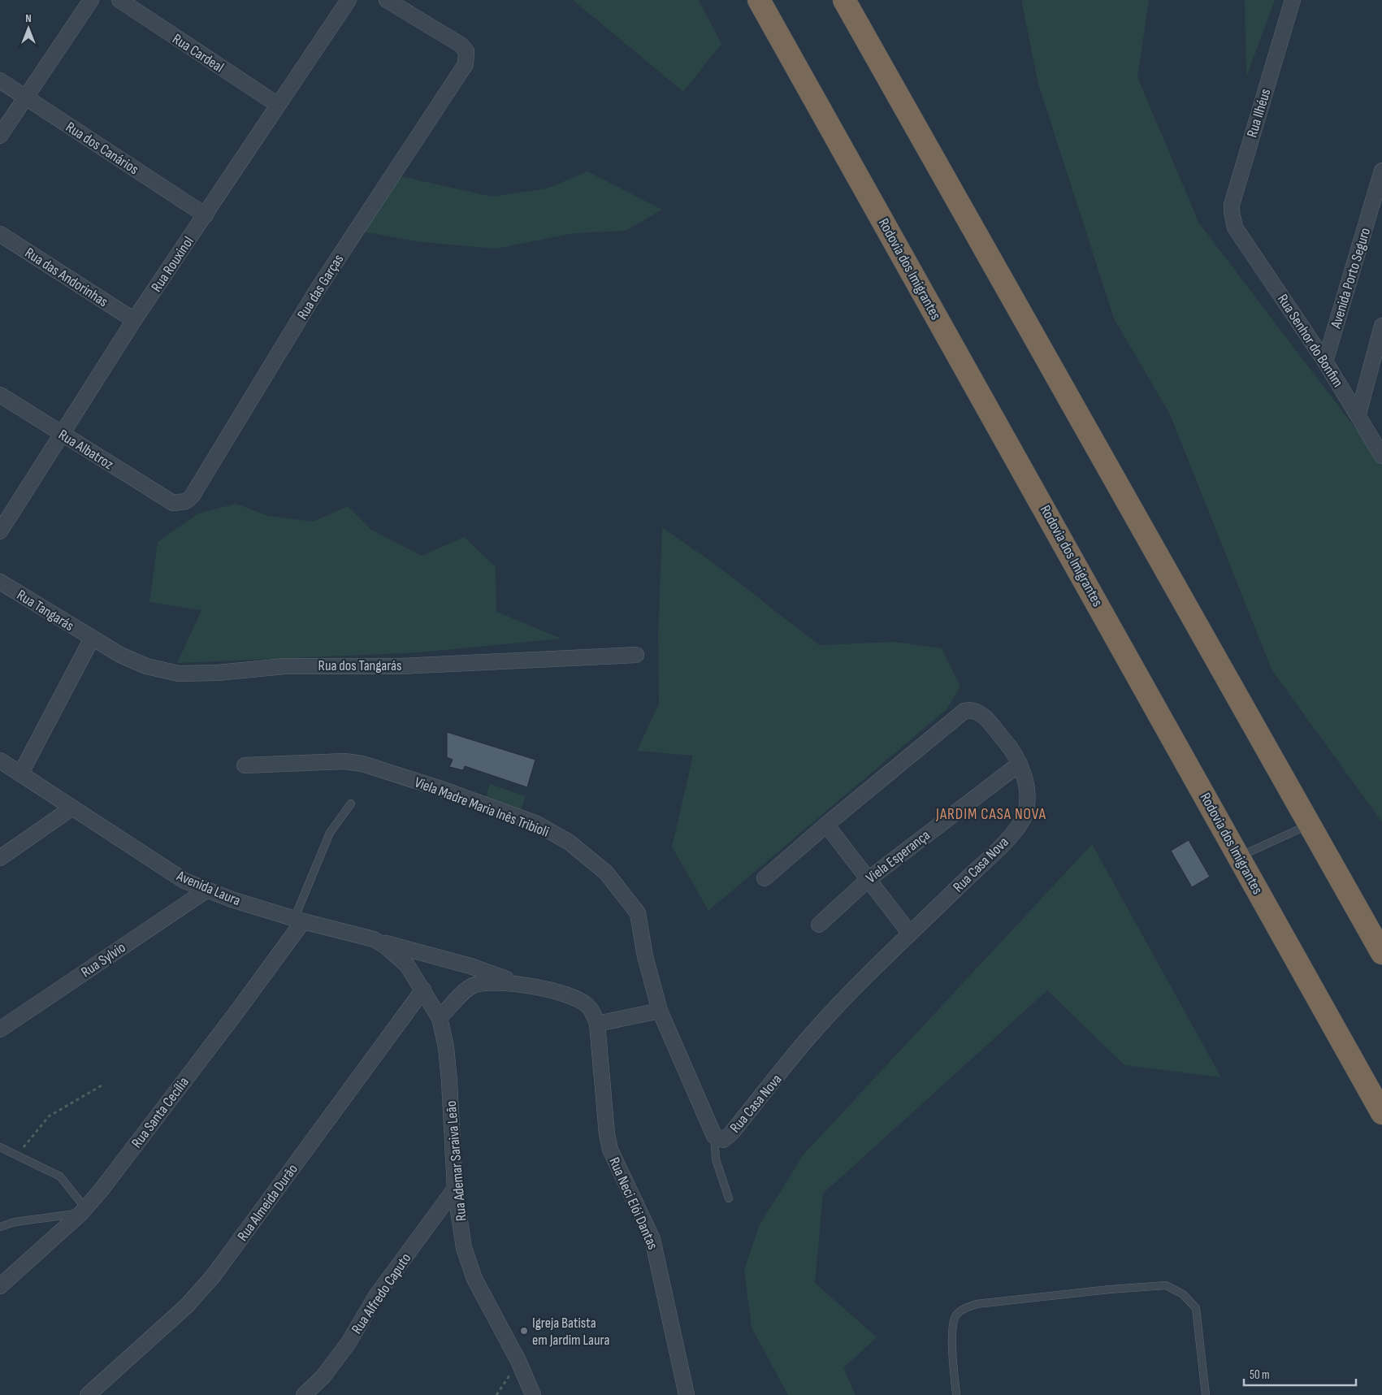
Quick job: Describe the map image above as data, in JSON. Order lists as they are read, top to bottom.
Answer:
{
  "streets": {
    "highway": ["Rodovia dos Imigrantes"],
    "street": [
      "Rua Cardeal",
      "Rua Ilhéus",
      "Rua dos Canários",
      "Rua Rouxinol",
      "Rua das Andorinhas",
      "Avenida Porto Seguro",
      "Rua das Garças",
      "Rua Senhor do Bonfim",
      "Rua Albatroz",
      "Rua Tangarás",
      "Rua dos Tangarás",
      "Viela Madre Maria Inês Tribioli",
      "Viela Esperança",
      "Rua Casa Nova",
      "Avenida Laura",
      "Rua Sylvio",
      "Rua Santa Cecília",
      "Rua Ademar Saraiva Leão",
      "Rua Almeida Durão",
      "Rua Neci Elói Dantas",
      "Rua Alfredo Caputo"
    ]
  },
  "crossings": [
    ["Rua Cardeal", "Rua Rouxinol"],
    ["Rua Ilhéus", "Rua Senhor do Bonfim"],
    ["Rua dos Canários", "Rua Rouxinol"],
    ["Rua Rouxinol", "Rua das Andorinhas"],
    ["Rua Rouxinol", "Rua Albatroz"],
    ["Avenida Porto Seguro", "Rua Senhor do Bonfim"],
    ["Rua das Garças", "Rua Albatroz"],
    ["Rua Tangarás", "Rua dos Tangarás"],
    ["Viela Madre Maria Inês Tribioli", "Rua Casa Nova"],
    ["Viela Esperança", "Rua Casa Nova"],
    ["Avenida Laura", "Rua Sylvio"],
    ["Avenida Laura", "Rua Santa Cecília"],
    ["Avenida Laura", "Rua Ademar Saraiva Leão"],
    ["Avenida Laura", "Rua Almeida Durão"],
    ["Rua Ademar Saraiva Leão", "Rua Almeida Durão"],
    ["Rua Ademar Saraiva Leão", "Rua Alfredo Caputo"]
  ],
  "districts": ["JARDIM CASA NOVA"],
  "places": ["Igreja Batista em Jardim Laura"],
  "scale_bar": "50 m",
  "north": "top"
}
